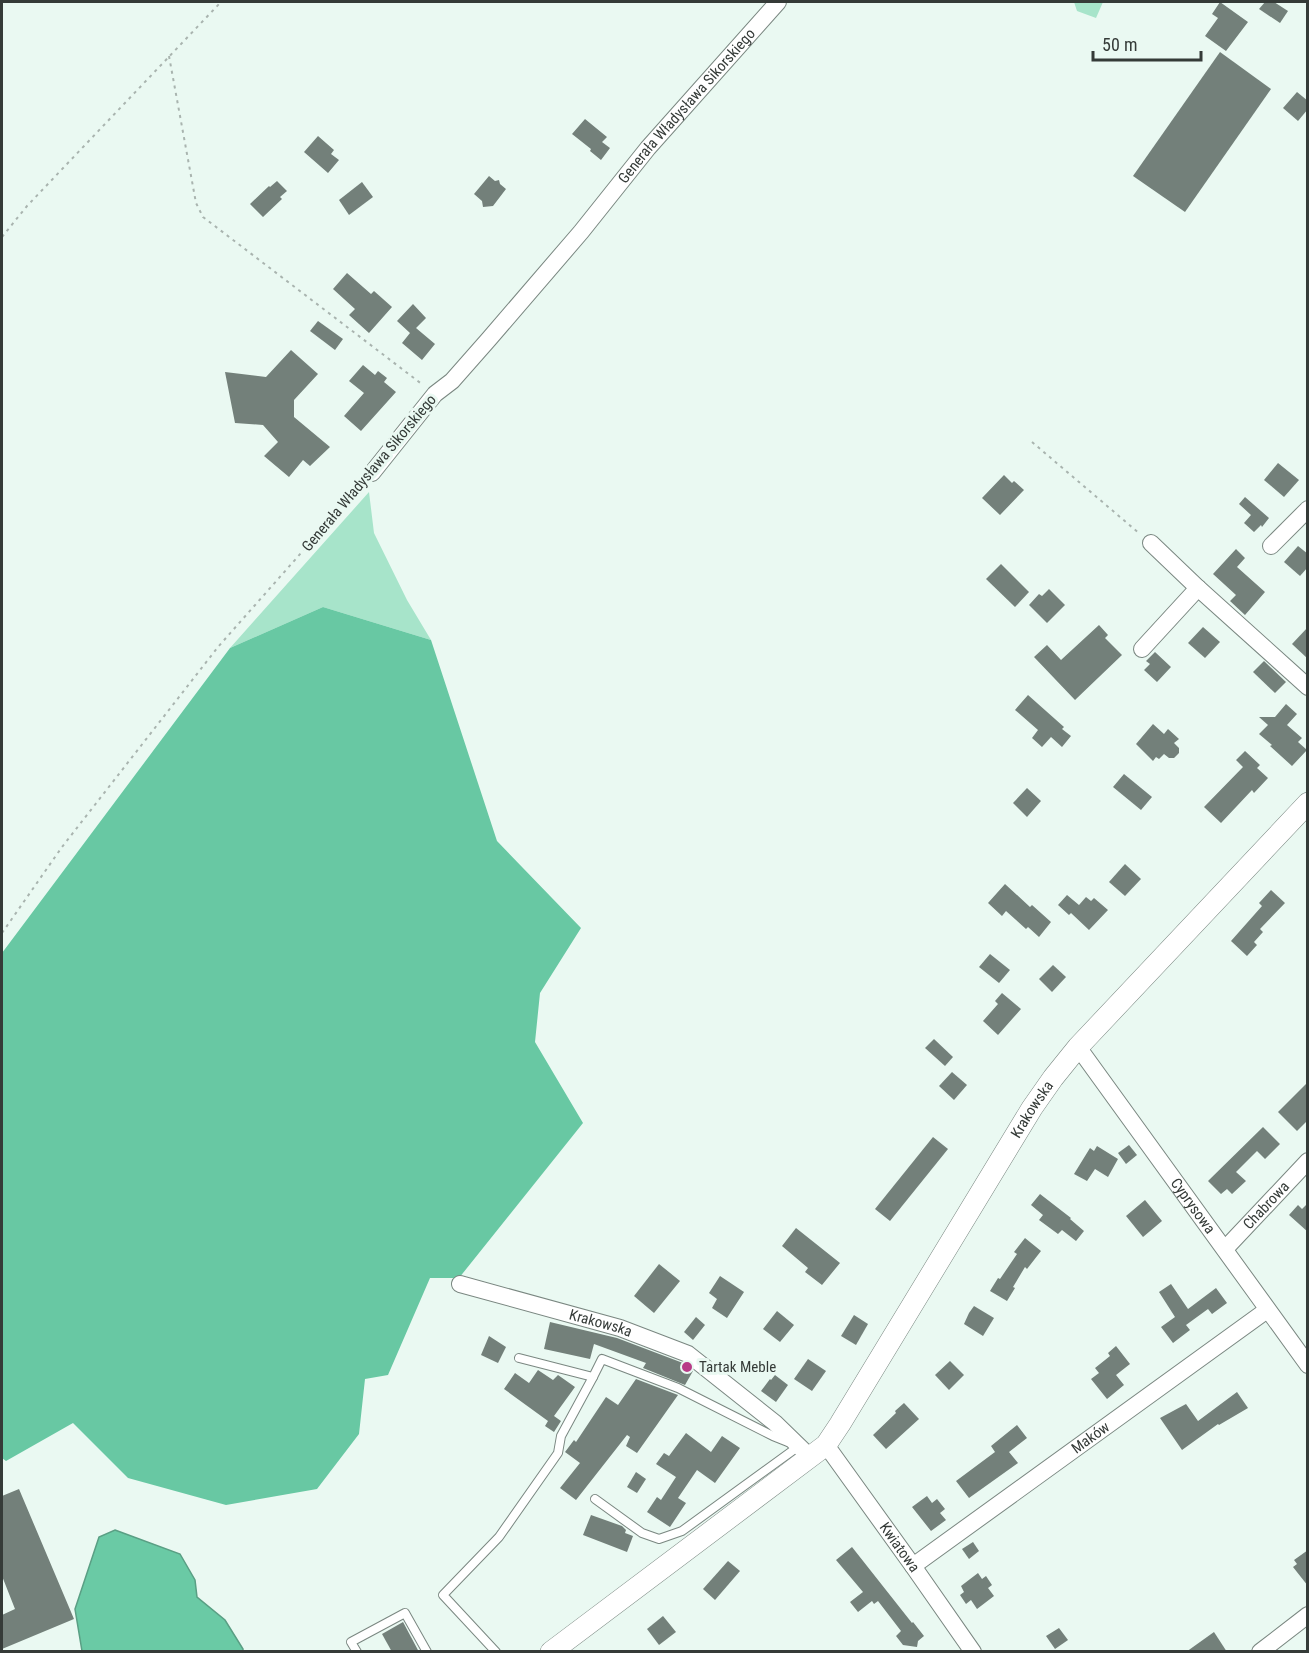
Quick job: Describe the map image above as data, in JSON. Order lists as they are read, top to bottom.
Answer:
{
  "streets": {
    "street": [
      "Generała Władysława Sikorskiego",
      "Krakowska",
      "Cyprysowa",
      "Chabrowa",
      "Maków",
      "Kwiatowa"
    ]
  },
  "crossings": [
    ["Krakowska", "Cyprysowa"],
    ["Krakowska", "Kwiatowa"],
    ["Cyprysowa", "Chabrowa"],
    ["Cyprysowa", "Maków"],
    ["Maków", "Kwiatowa"]
  ],
  "places": ["Tartak Meble"],
  "scale_bar": "50 m"
}
